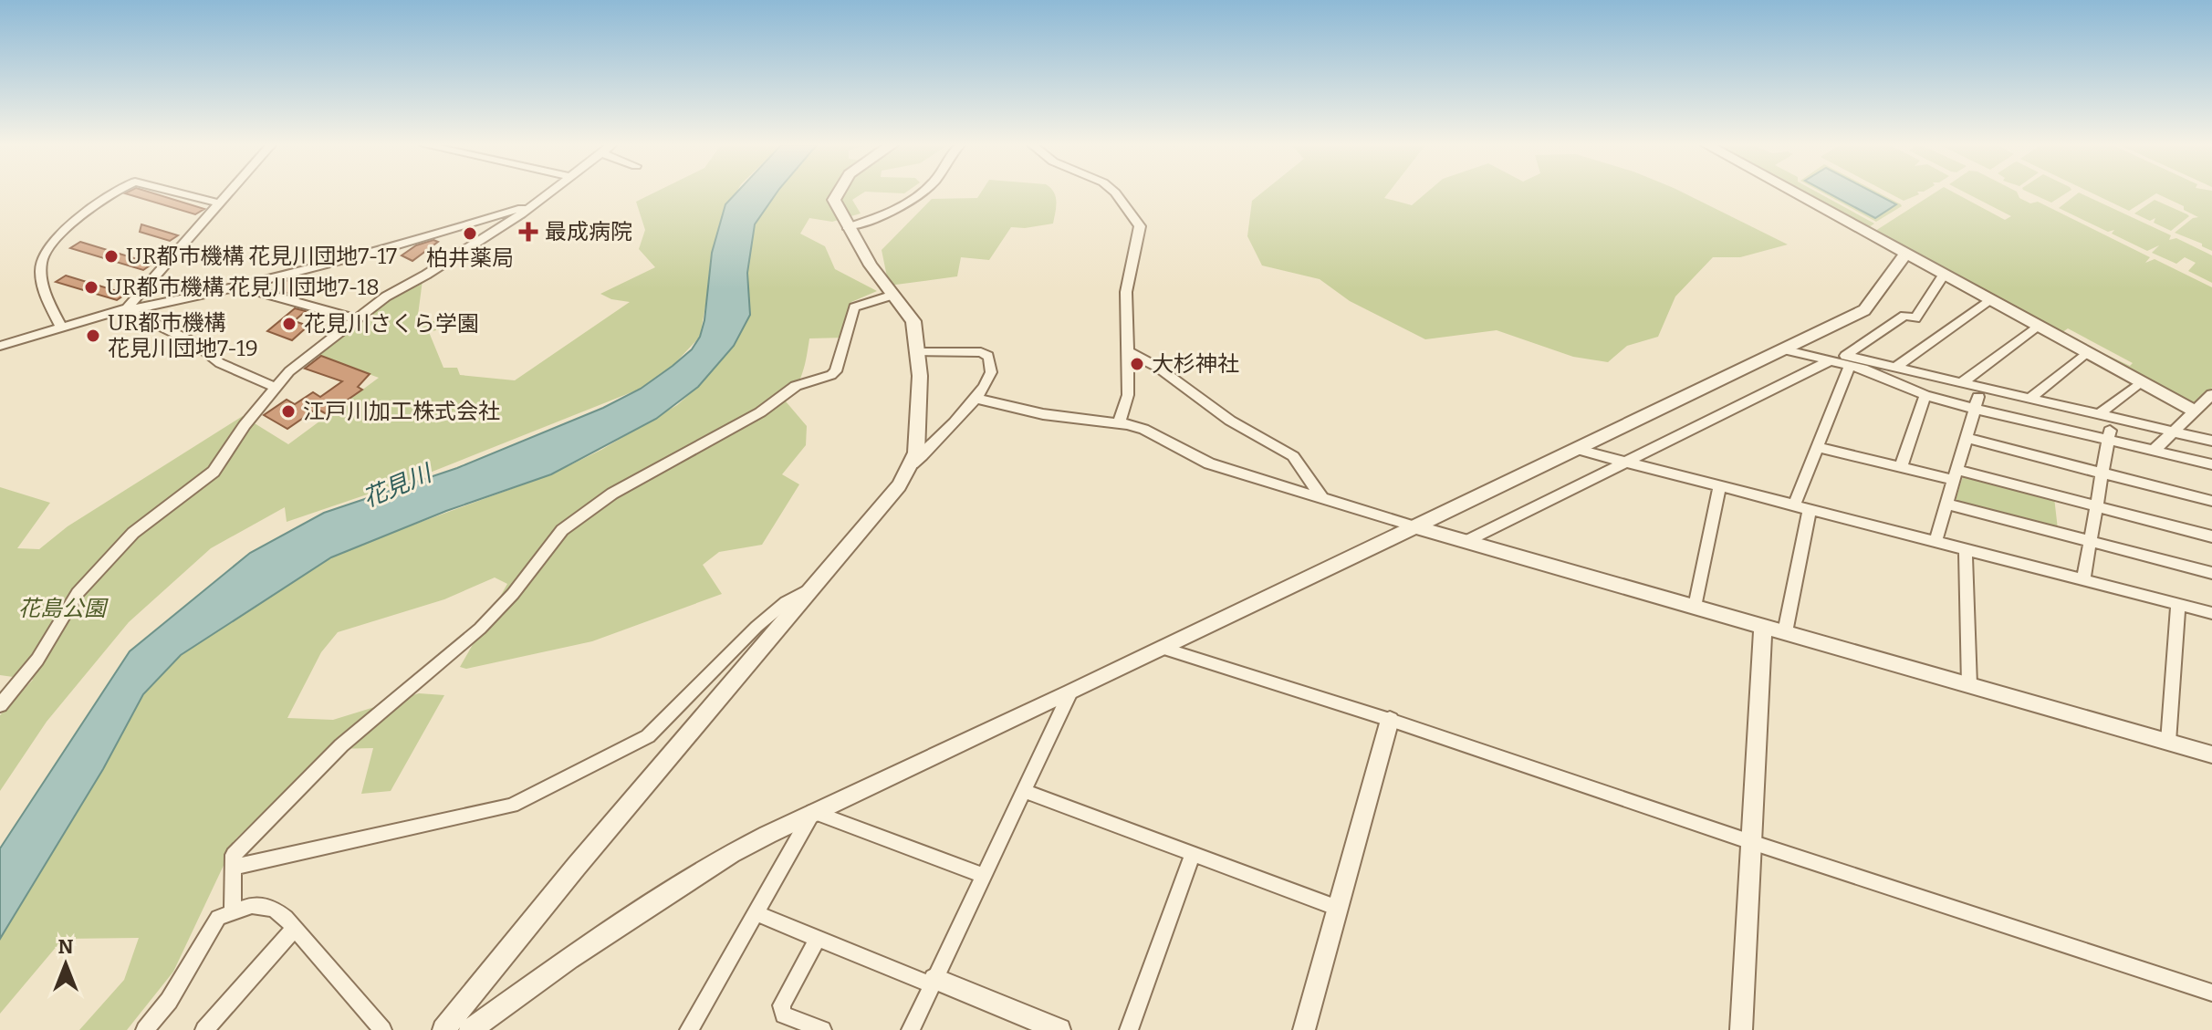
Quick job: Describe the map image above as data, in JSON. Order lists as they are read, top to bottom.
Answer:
{
  "water": ["花見川"],
  "parks": ["花島公園"],
  "places": {
    "health": ["最成病院"],
    "other": [
      "柏井薬局",
      "UR都市機構 花見川団地7-17",
      "UR都市機構 花見川団地7-18",
      "花見川さくら学園",
      "UR都市機構 花見川団地7-19",
      "大杉神社",
      "江戸川加工株式会社"
    ]
  },
  "north": "top"
}
